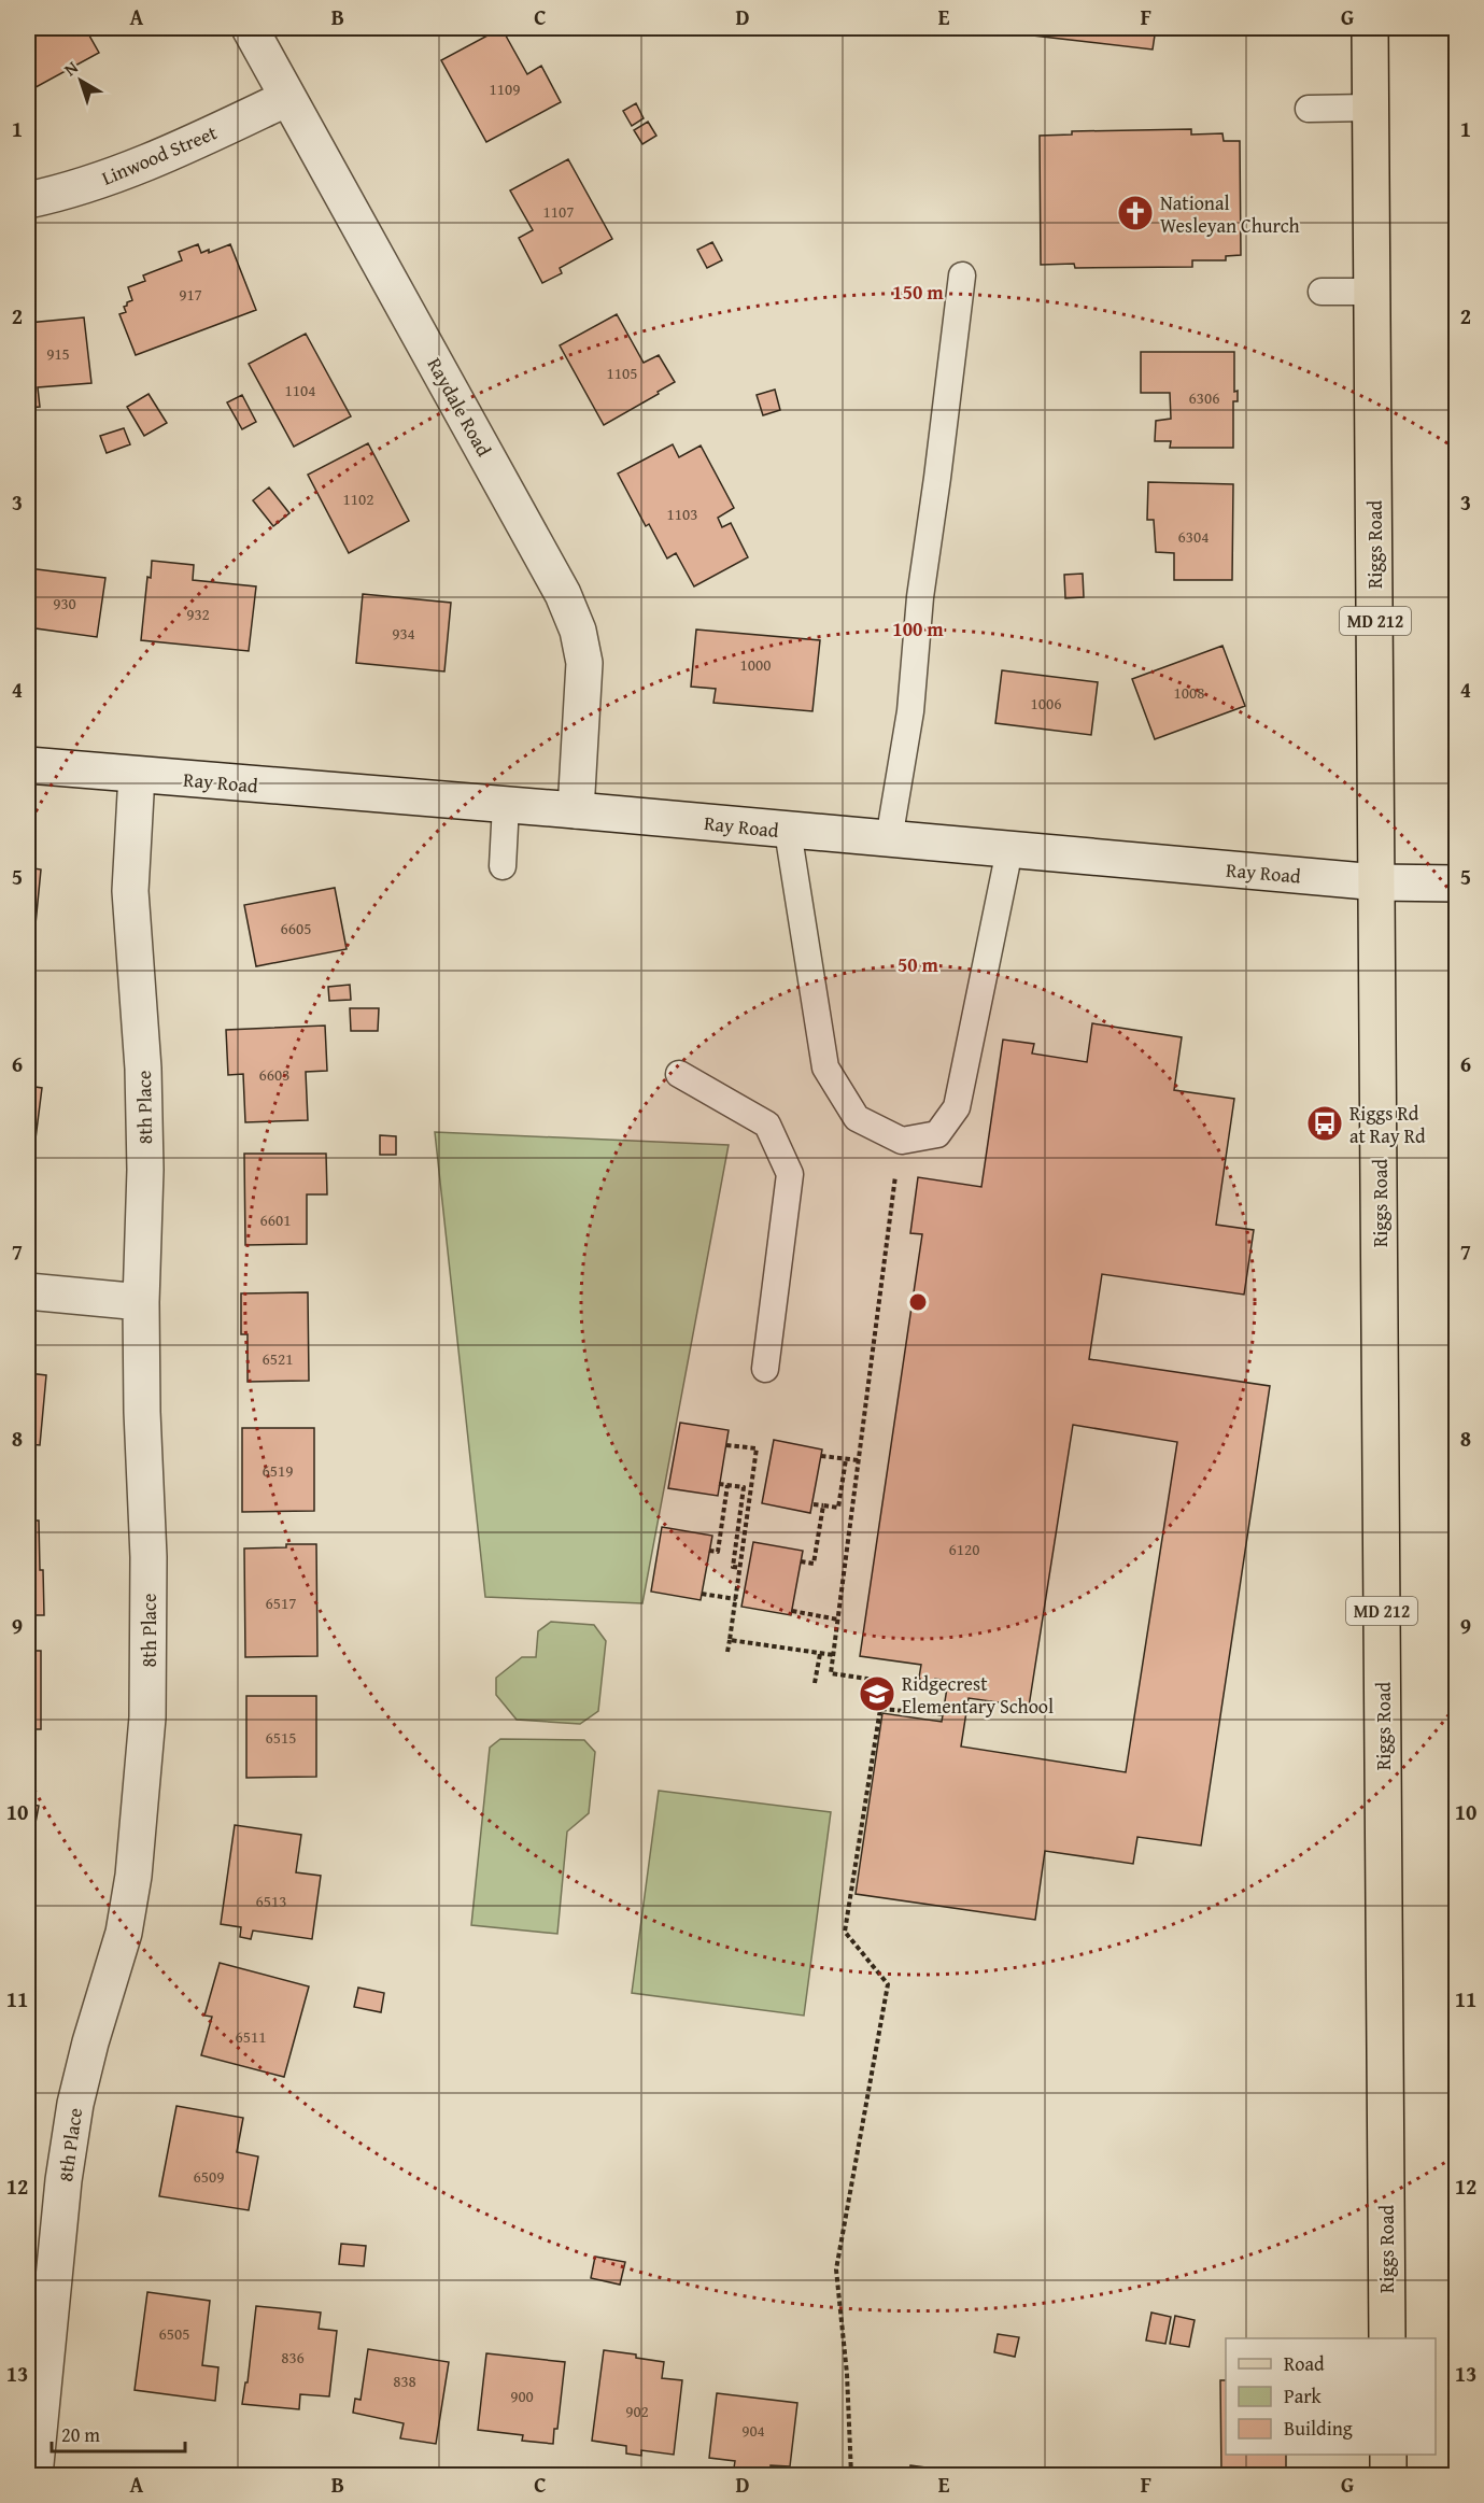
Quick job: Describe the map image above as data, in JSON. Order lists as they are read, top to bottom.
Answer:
{
  "streets": {
    "main road": ["Riggs Road", "MD 212"],
    "street": [
      "Linwood Street",
      "Raydale Road",
      "Ray Road",
      "8th Place"
    ]
  },
  "crossings": [
    ["Linwood Street", "Raydale Road"],
    ["Raydale Road", "Ray Road"],
    ["Riggs Road", "Ray Road"],
    ["Ray Road", "8th Place"]
  ],
  "places": {
    "church": ["National Wesleyan Church"],
    "bus stop": ["Riggs Rd at Ray Rd"],
    "school or university": ["Ridgecrest Elementary School"]
  },
  "house_numbers": [
    "1109",
    "1107",
    "917",
    "915",
    "1105",
    "1104",
    "6306",
    "1102",
    "1103",
    "6304",
    "930",
    "932",
    "934",
    "1000",
    "1008",
    "1006",
    "6605",
    "6603",
    "6601",
    "6521",
    "6519",
    "6120",
    "6517",
    "6515",
    "6513",
    "6511",
    "6509",
    "6505",
    "836",
    "838",
    "900",
    "902",
    "904"
  ],
  "legend": ["Road", "Park", "Building"],
  "scale_bar": "20 m",
  "north": "top left",
  "grid": {
    "columns": [
      "A",
      "B",
      "C",
      "D",
      "E",
      "F",
      "G"
    ],
    "rows": [
      "1",
      "2",
      "3",
      "4",
      "5",
      "6",
      "7",
      "8",
      "9",
      "10",
      "11",
      "12",
      "13"
    ]
  },
  "rings": ["150 m", "100 m", "50 m"]
}
